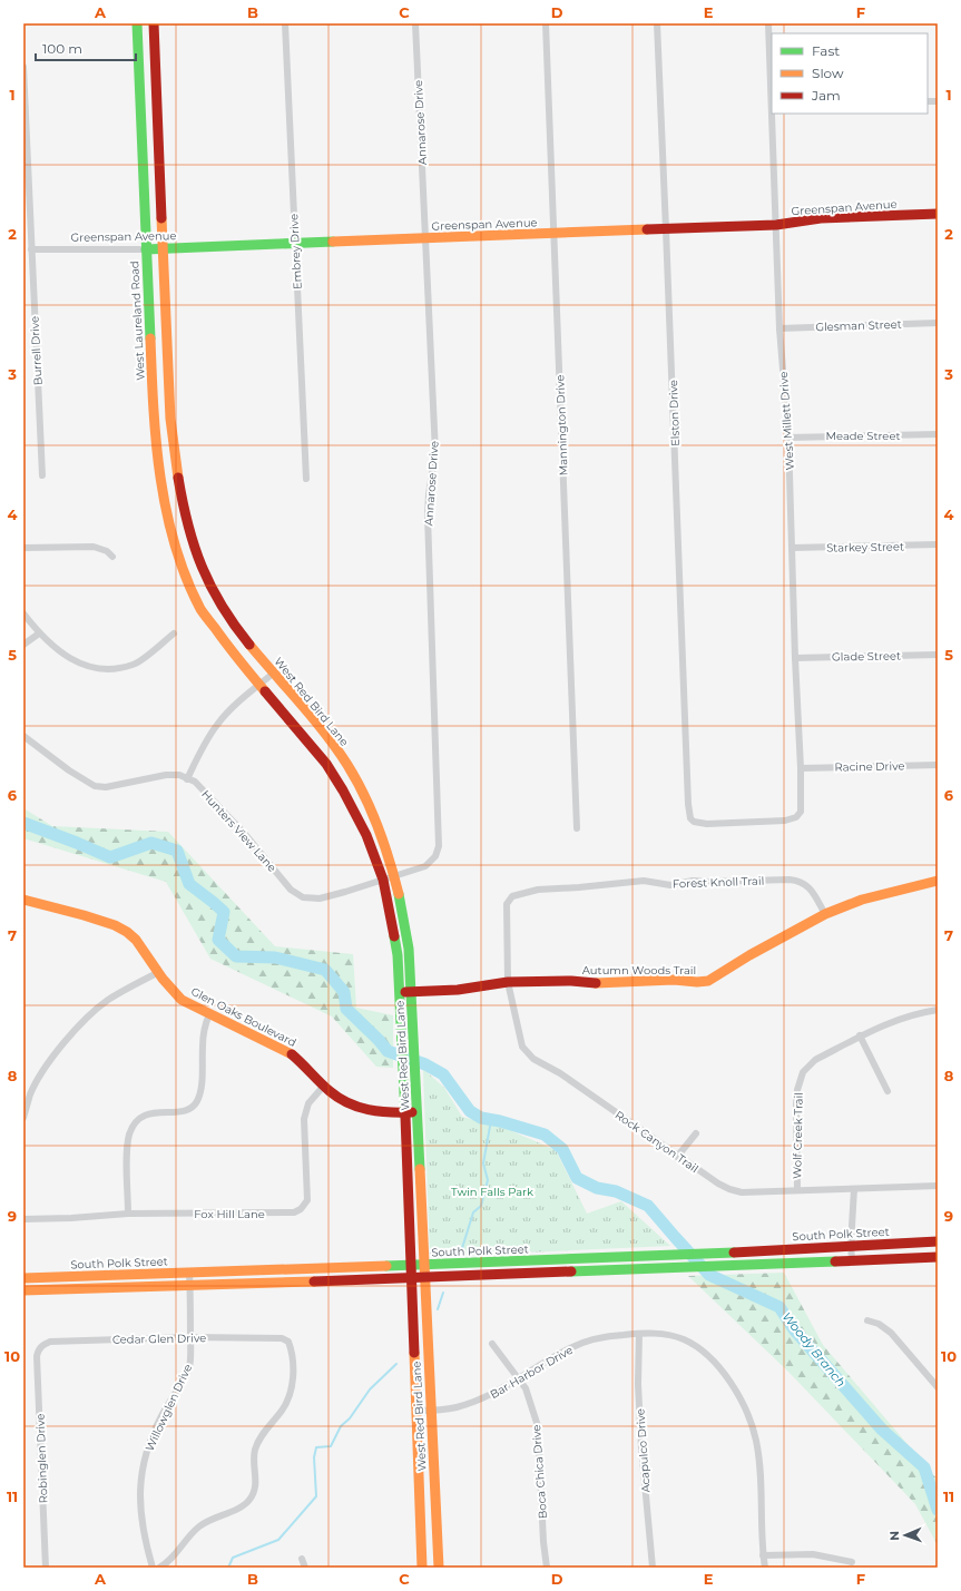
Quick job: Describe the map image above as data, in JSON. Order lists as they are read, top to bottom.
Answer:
{
  "streets": {
    "main road": [
      "Greenspan Avenue",
      "West Laureland Road",
      "West Red Bird Lane",
      "Autumn Woods Trail",
      "Glen Oaks Boulevard",
      "South Polk Street"
    ],
    "street": [
      "Annarose Drive",
      "Embrey Drive",
      "Glesman Street",
      "Burrell Drive",
      "Elston Drive",
      "West Millett Drive",
      "Mannington Drive",
      "Meade Street",
      "Starkey Street",
      "Glade Street",
      "Racine Drive",
      "Hunters View Lane",
      "Forest Knoll Trail",
      "Wolf Creek Trail",
      "Rock Canyon Trail",
      "Fox Hill Lane",
      "Cedar Glen Drive",
      "Bar Harbor Drive",
      "Willowglen Drive",
      "Acapulco Drive",
      "Robinglen Drive",
      "Boca Chica Drive"
    ]
  },
  "crossings": [
    ["Annarose Drive", "Greenspan Avenue"],
    ["Annarose Drive", "West Red Bird Lane"],
    ["Annarose Drive", "Hunters View Lane"],
    ["Greenspan Avenue", "Embrey Drive"],
    ["Greenspan Avenue", "West Laureland Road"],
    ["Greenspan Avenue", "Burrell Drive"],
    ["Greenspan Avenue", "Elston Drive"],
    ["Greenspan Avenue", "West Millett Drive"],
    ["Greenspan Avenue", "Mannington Drive"],
    ["West Laureland Road", "West Red Bird Lane"],
    ["Glesman Street", "West Millett Drive"],
    ["Elston Drive", "West Millett Drive"],
    ["West Millett Drive", "Meade Street"],
    ["West Millett Drive", "Starkey Street"],
    ["West Millett Drive", "Glade Street"],
    ["West Millett Drive", "Racine Drive"],
    ["West Red Bird Lane", "Hunters View Lane"],
    ["West Red Bird Lane", "Autumn Woods Trail"],
    ["West Red Bird Lane", "Glen Oaks Boulevard"],
    ["West Red Bird Lane", "South Polk Street"],
    ["West Red Bird Lane", "Bar Harbor Drive"],
    ["Forest Knoll Trail", "Autumn Woods Trail"],
    ["Forest Knoll Trail", "Rock Canyon Trail"],
    ["Autumn Woods Trail", "Rock Canyon Trail"],
    ["Glen Oaks Boulevard", "Fox Hill Lane"],
    ["Wolf Creek Trail", "Rock Canyon Trail"],
    ["South Polk Street", "Willowglen Drive"],
    ["Cedar Glen Drive", "Willowglen Drive"],
    ["Cedar Glen Drive", "Robinglen Drive"],
    ["Bar Harbor Drive", "Acapulco Drive"],
    ["Bar Harbor Drive", "Boca Chica Drive"]
  ],
  "water": ["Woody Branch"],
  "parks": ["Twin Falls Park"],
  "legend": ["Fast", "Slow", "Jam"],
  "scale_bar": "100 m",
  "north": "left",
  "grid": {
    "columns": [
      "A",
      "B",
      "C",
      "D",
      "E",
      "F"
    ],
    "rows": [
      "1",
      "2",
      "3",
      "4",
      "5",
      "6",
      "7",
      "8",
      "9",
      "10",
      "11"
    ]
  }
}
